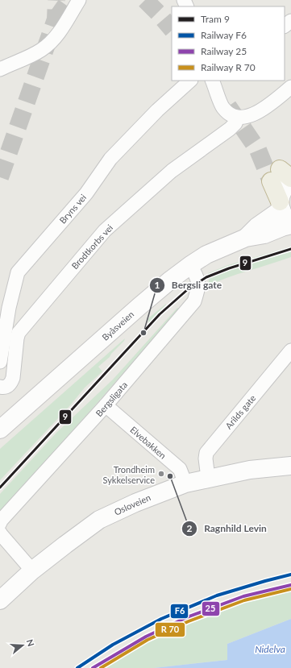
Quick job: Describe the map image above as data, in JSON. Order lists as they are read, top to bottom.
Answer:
{
  "streets": {
    "main road": ["Byåsveien", "Osloveien"],
    "street": [
      "Bryns vei",
      "Brodtkorbs vei",
      "Bergsligata",
      "Arilds gate",
      "Elvebakken"
    ]
  },
  "crossings": [
    ["Byåsveien", "Bergsligata"],
    ["Bergsligata", "Elvebakken"],
    ["Arilds gate", "Osloveien"],
    ["Elvebakken", "Osloveien"]
  ],
  "water": ["Nidelva"],
  "places": ["Bergsli gate", "Trondheim Sykkelservice", "Ragnhild Levin"],
  "lines": ["tram line 9", "rail line F6", "rail line 25"],
  "legend": [
    "Tram 9",
    "Railway F6",
    "Railway 25",
    "Railway R 70"
  ],
  "north": "right"
}
